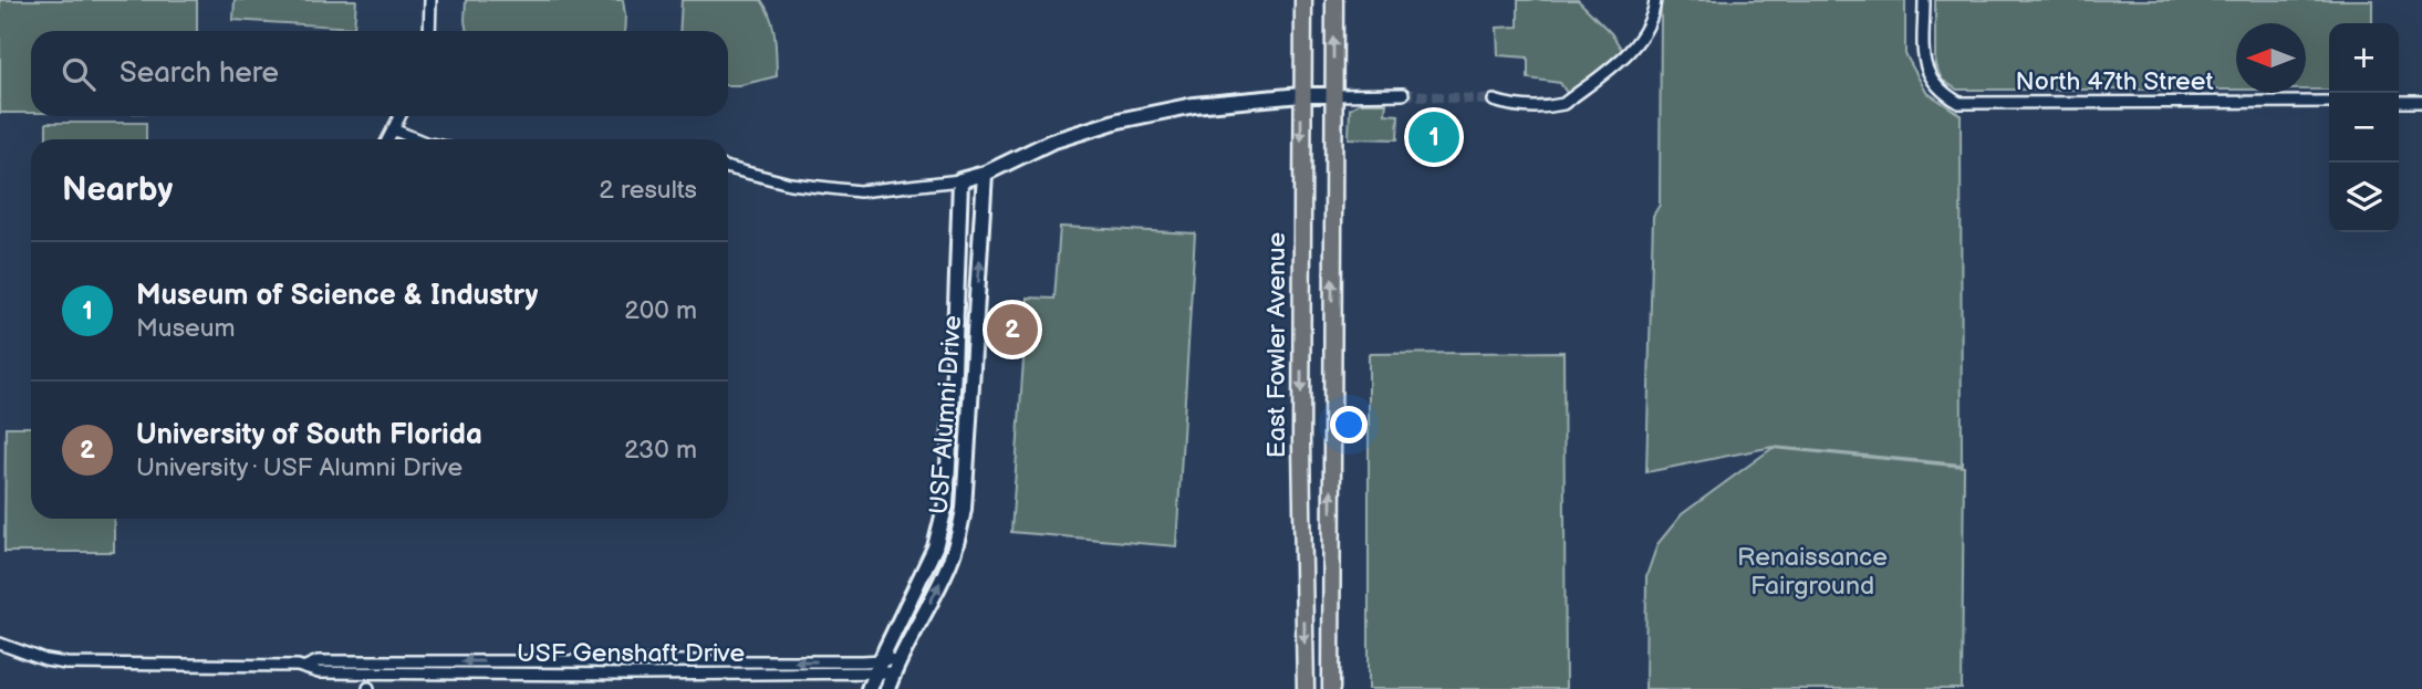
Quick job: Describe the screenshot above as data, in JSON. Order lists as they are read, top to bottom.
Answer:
{
  "streets": {
    "main road": ["East Fowler Avenue"],
    "street": ["North 47th Street", "USF Alumni Drive", "USF Genshaft Drive"]
  },
  "crossings": [
    ["USF Alumni Drive", "USF Genshaft Drive"]
  ],
  "parks": ["Renaissance Fairground"],
  "north": "left",
  "page": {
    "map_buttons": ["+", "−"],
    "search": "Search here",
    "pins": ["1", "2"],
    "heading": ["Nearby", "2 results"],
    "list": [
      {
        "mark": "1",
        "name": "Museum of Science & Industry",
        "note": "Museum",
        "value": "200 m"
      },
      {
        "mark": "2",
        "name": "University of South Florida",
        "note": "University · USF Alumni Drive",
        "value": "230 m"
      }
    ]
  }
}
